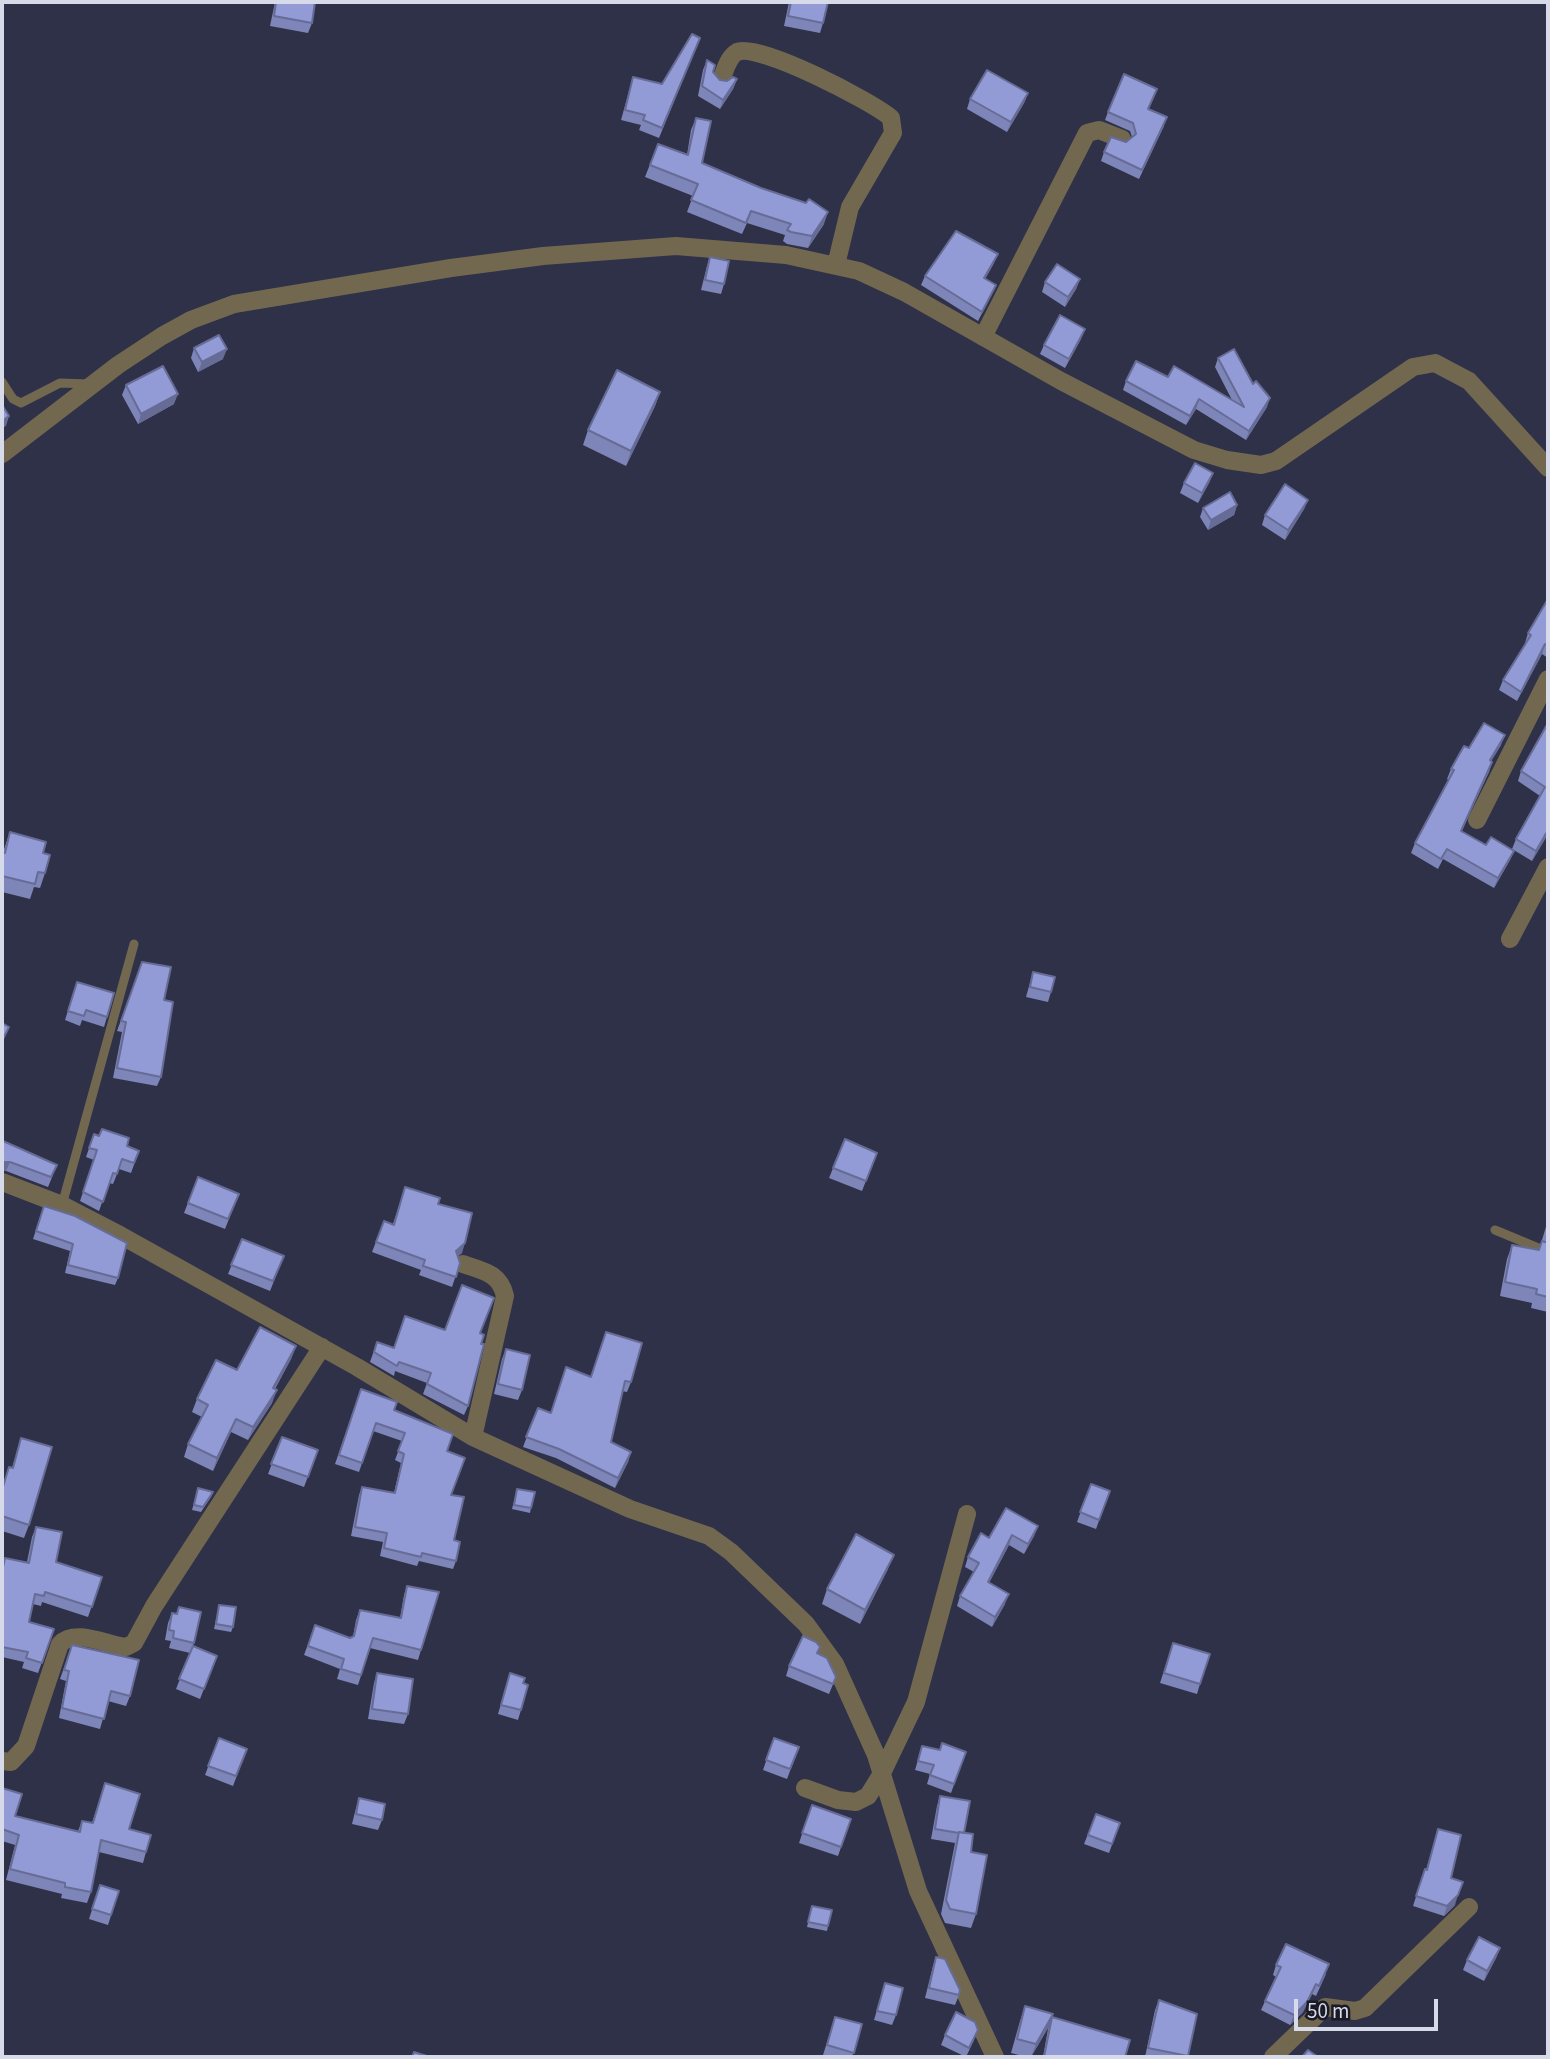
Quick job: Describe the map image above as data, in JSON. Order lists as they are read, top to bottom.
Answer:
{
  "scale_bar": "50 m"
}
